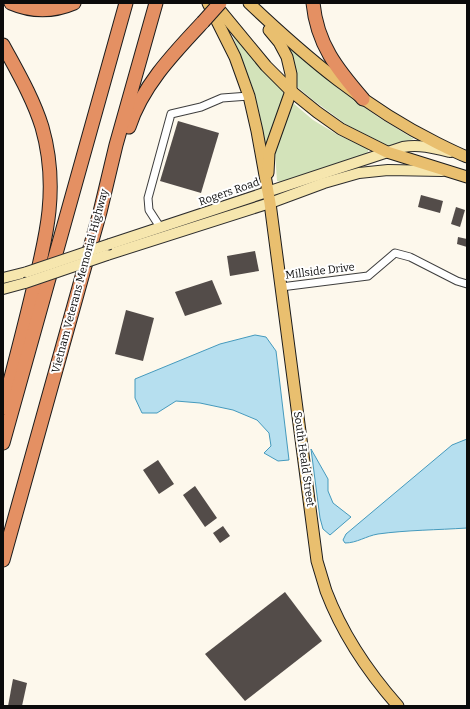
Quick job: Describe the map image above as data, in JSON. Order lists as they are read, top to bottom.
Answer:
{
  "streets": {
    "highway": ["Vietnam Veterans Memorial Highway"],
    "main road": ["South Heald Street"],
    "street": ["Rogers Road", "Millside Drive"]
  },
  "crossings": [
    ["Rogers Road", "South Heald Street"],
    ["Millside Drive", "South Heald Street"]
  ]
}
